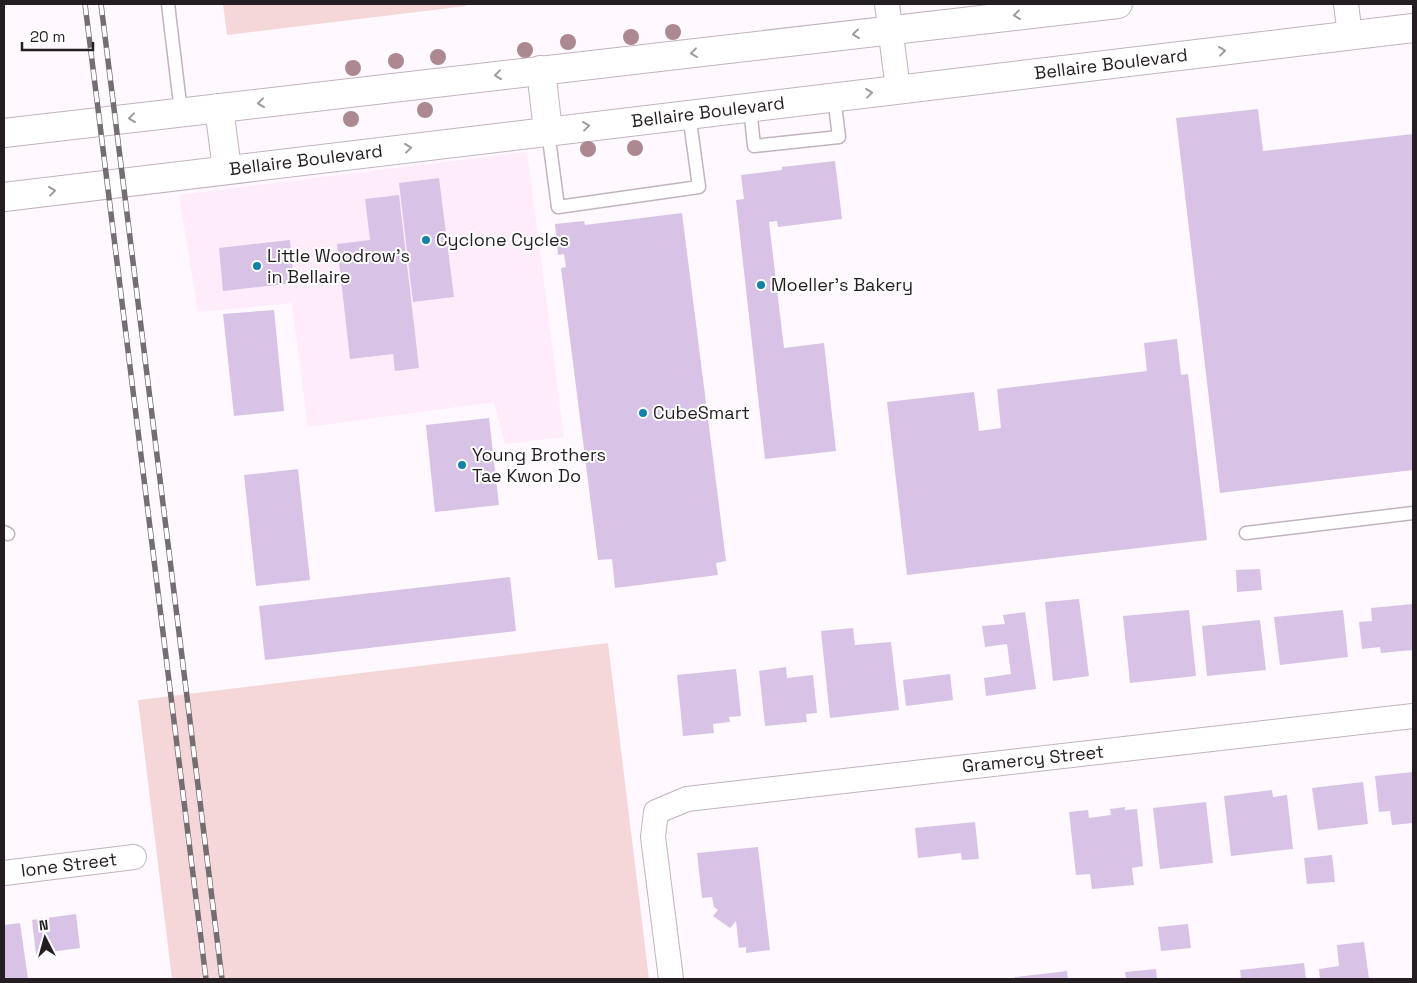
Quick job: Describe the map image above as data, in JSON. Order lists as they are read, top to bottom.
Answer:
{
  "streets": {
    "main road": ["Bellaire Boulevard"],
    "street": ["Gramercy Street", "Ione Street"]
  },
  "places": [
    "Cyclone Cycles",
    "Little Woodrow's in Bellaire",
    "Moeller's Bakery",
    "CubeSmart",
    "Young Brothers Tae Kwon Do"
  ],
  "scale_bar": "20 m",
  "north": "top"
}
